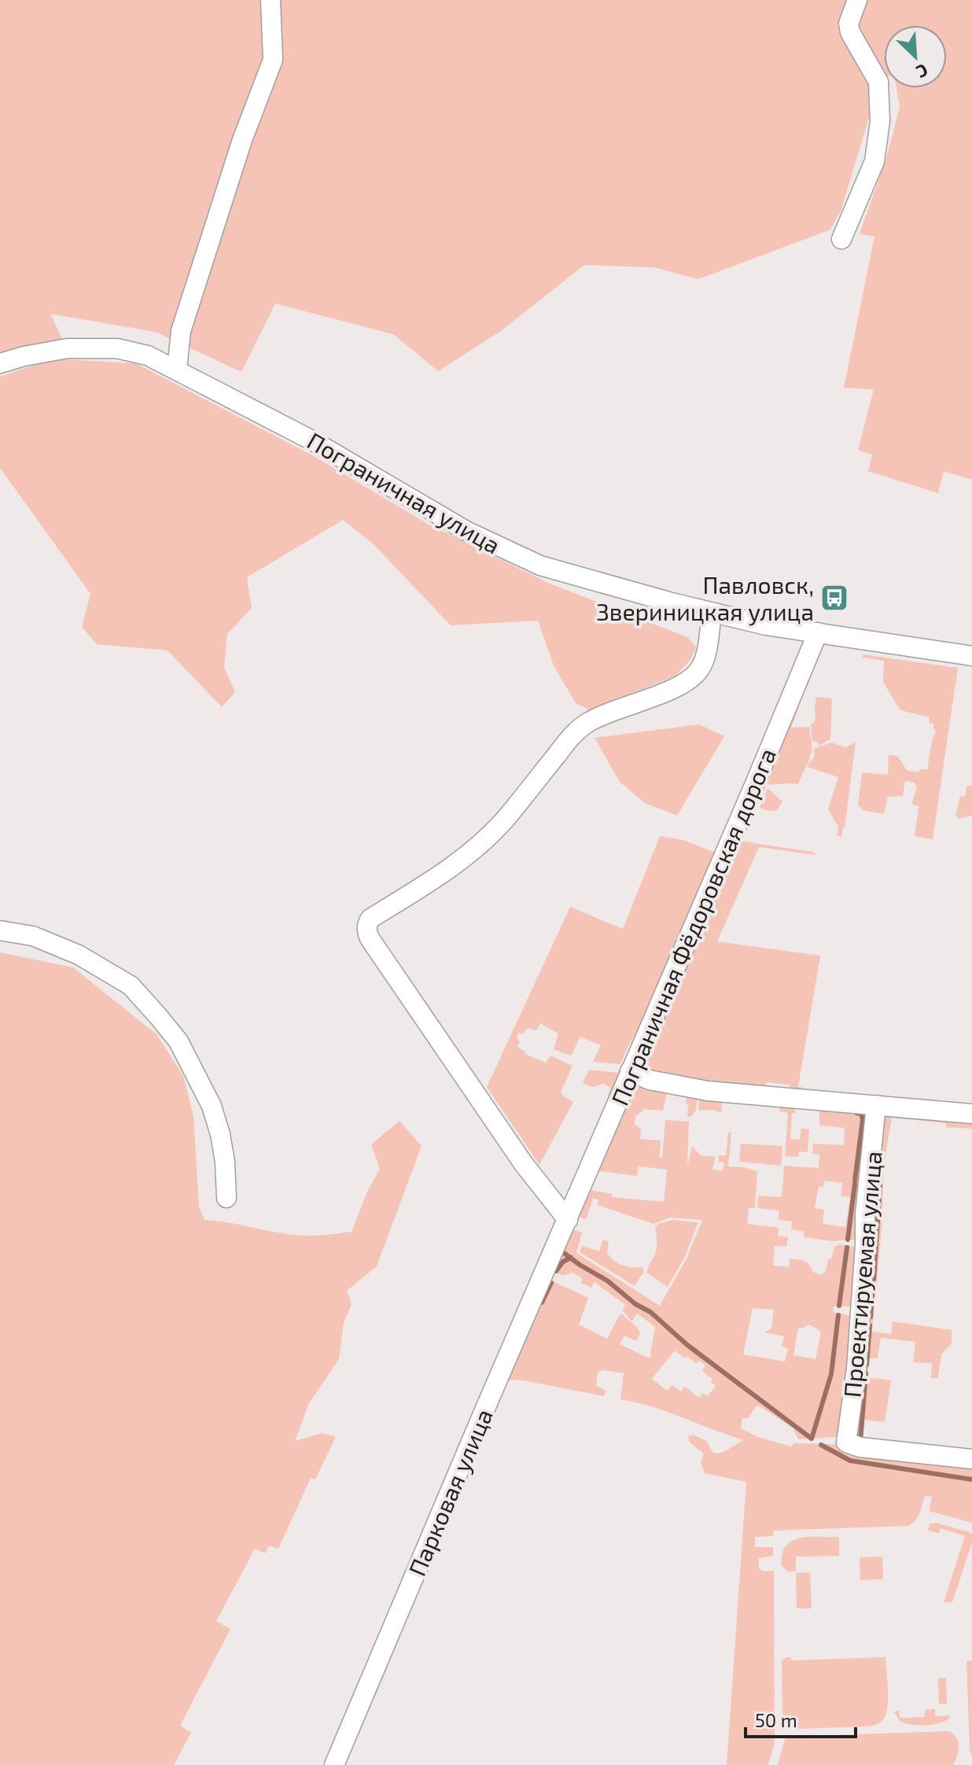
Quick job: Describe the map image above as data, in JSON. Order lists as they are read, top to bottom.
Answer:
{
  "streets": {
    "street": [
      "Пограничная улица",
      "Пограничная Фёдоровская дорога",
      "Проектируемая улица",
      "Парковая улица"
    ]
  },
  "crossings": [
    ["Пограничная улица", "Пограничная Фёдоровская дорога"],
    ["Пограничная Фёдоровская дорога", "Парковая улица"]
  ],
  "places": {
    "bus stop": ["Павловск, Звериницкая улица"]
  },
  "scale_bar": "50 m",
  "north": "bottom right"
}
